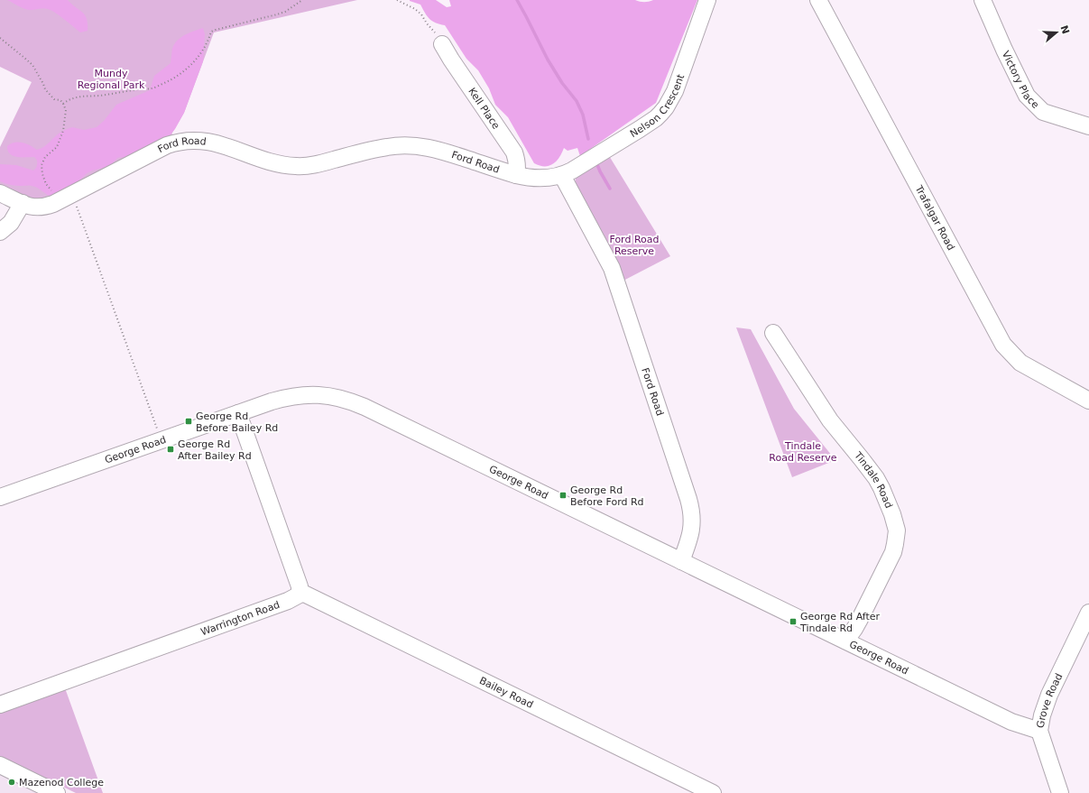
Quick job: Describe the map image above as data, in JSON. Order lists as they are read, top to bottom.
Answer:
{
  "streets": {
    "street": [
      "Victory Place",
      "Nelson Crescent",
      "Kell Place",
      "Ford Road",
      "Trafalgar Road",
      "George Road",
      "Tindale Road",
      "Warrington Road",
      "Bailey Road",
      "Grove Road"
    ]
  },
  "crossings": [
    ["Nelson Crescent", "Ford Road"],
    ["Kell Place", "Ford Road"],
    ["Ford Road", "George Road"],
    ["George Road", "Tindale Road"],
    ["George Road", "Grove Road"],
    ["Warrington Road", "Bailey Road"]
  ],
  "parks": ["Mundy Regional Park", "Ford Road Reserve", "Tindale Road Reserve"],
  "places": {
    "transit": [
      "George Rd Before Bailey Rd",
      "George Rd After Bailey Rd",
      "George Rd Before Ford Rd",
      "George Rd After Tindale Rd"
    ],
    "other": ["Mazenod College"]
  },
  "north": "right"
}
